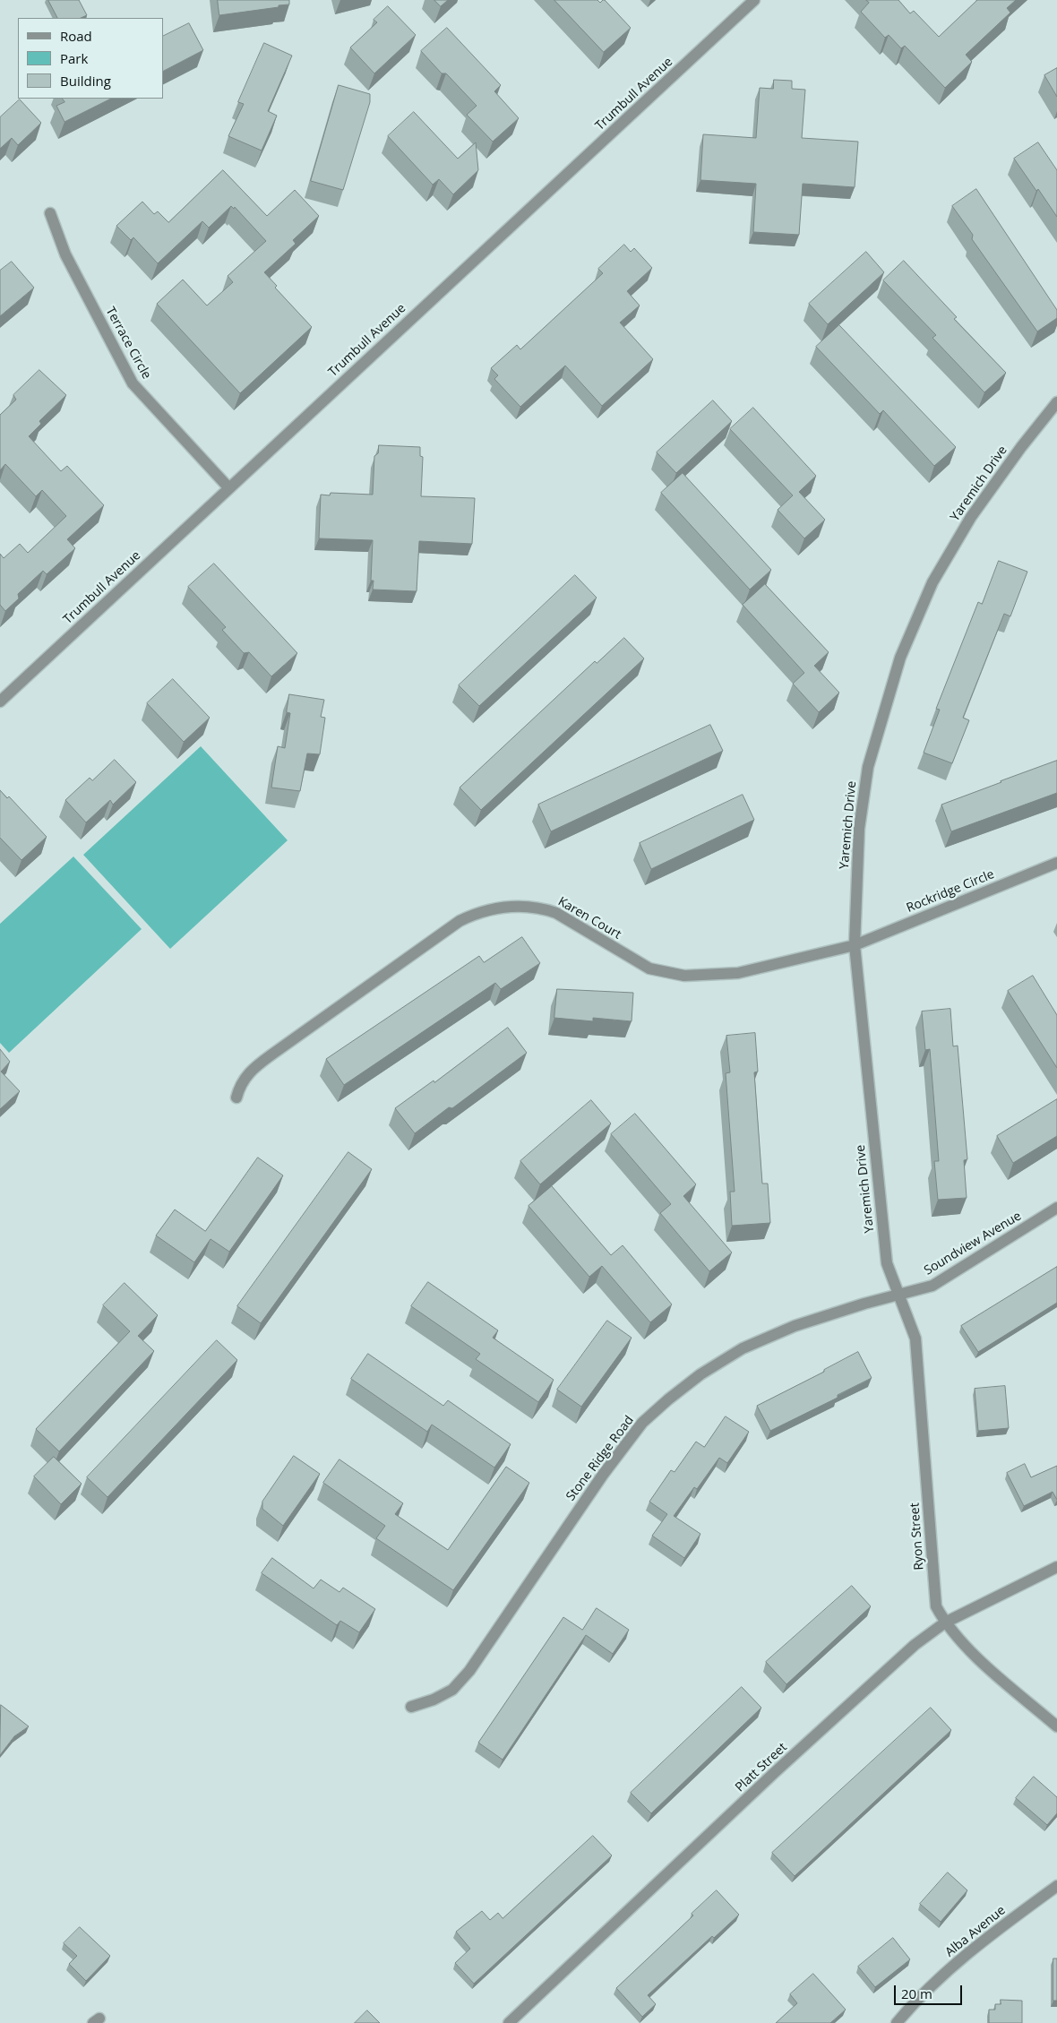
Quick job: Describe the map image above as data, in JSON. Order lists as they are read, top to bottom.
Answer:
{
  "streets": {
    "street": [
      "Trumbull Avenue",
      "Terrace Circle",
      "Yaremich Drive",
      "Rockridge Circle",
      "Karen Court",
      "Soundview Avenue",
      "Stone Ridge Road",
      "Ryon Street",
      "Platt Street",
      "Alba Avenue"
    ]
  },
  "crossings": [
    ["Trumbull Avenue", "Terrace Circle"],
    ["Yaremich Drive", "Rockridge Circle"],
    ["Yaremich Drive", "Karen Court"],
    ["Yaremich Drive", "Soundview Avenue"],
    ["Yaremich Drive", "Stone Ridge Road"],
    ["Yaremich Drive", "Ryon Street"],
    ["Rockridge Circle", "Karen Court"],
    ["Soundview Avenue", "Stone Ridge Road"],
    ["Soundview Avenue", "Ryon Street"],
    ["Stone Ridge Road", "Ryon Street"],
    ["Ryon Street", "Platt Street"]
  ],
  "legend": ["Road", "Park", "Building"],
  "scale_bar": "20 m"
}
